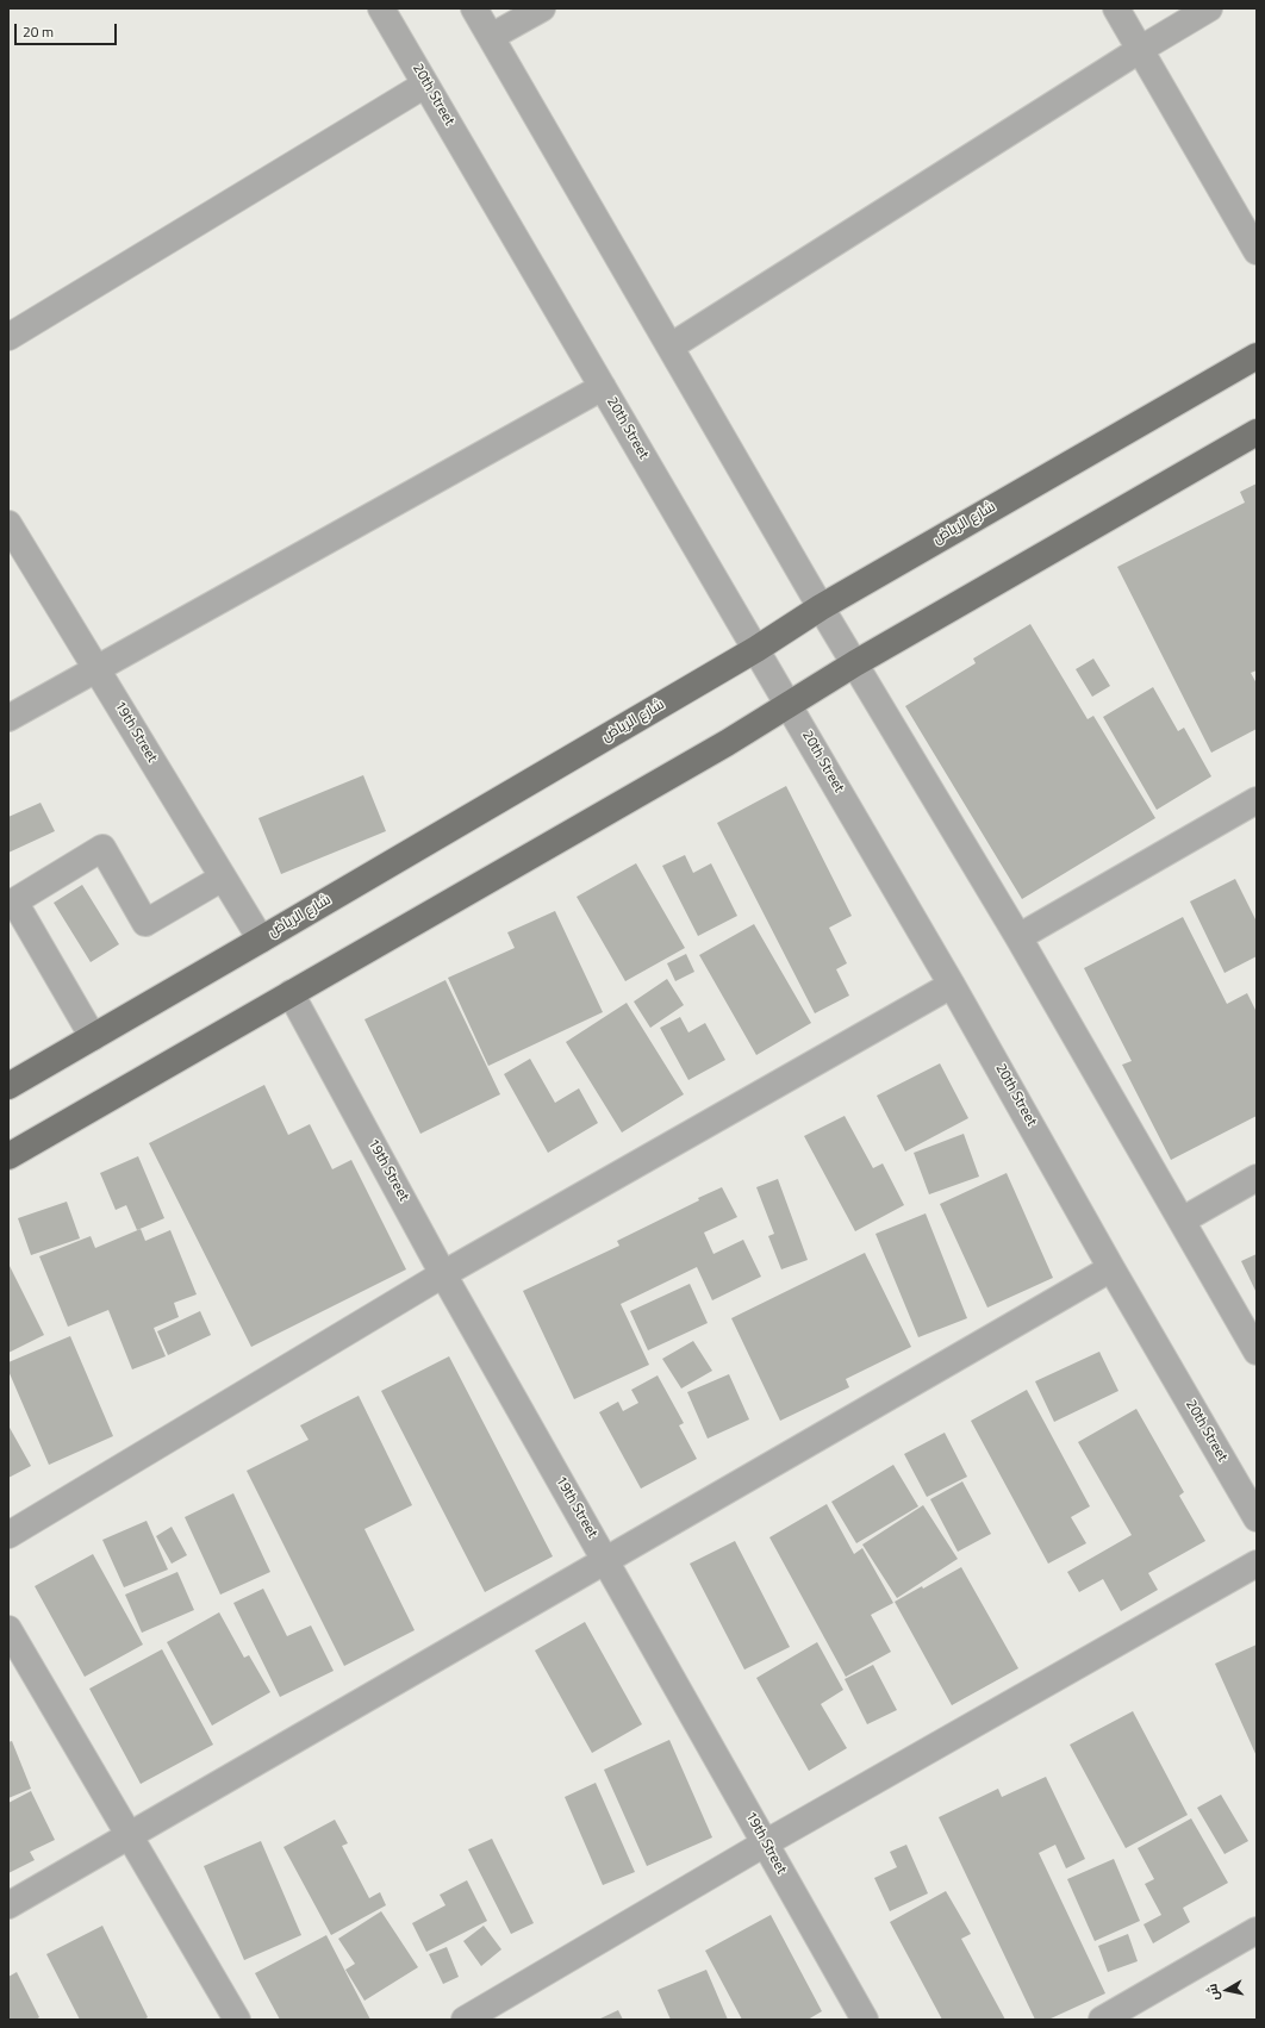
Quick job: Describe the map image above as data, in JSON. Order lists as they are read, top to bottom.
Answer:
{
  "streets": {
    "main road": ["شارع الرياض"],
    "street": ["20th Street", "19th Street"]
  },
  "crossings": [
    ["20th Street", "شارع الرياض"],
    ["شارع الرياض", "19th Street"]
  ],
  "scale_bar": "20 m",
  "north": "left"
}
